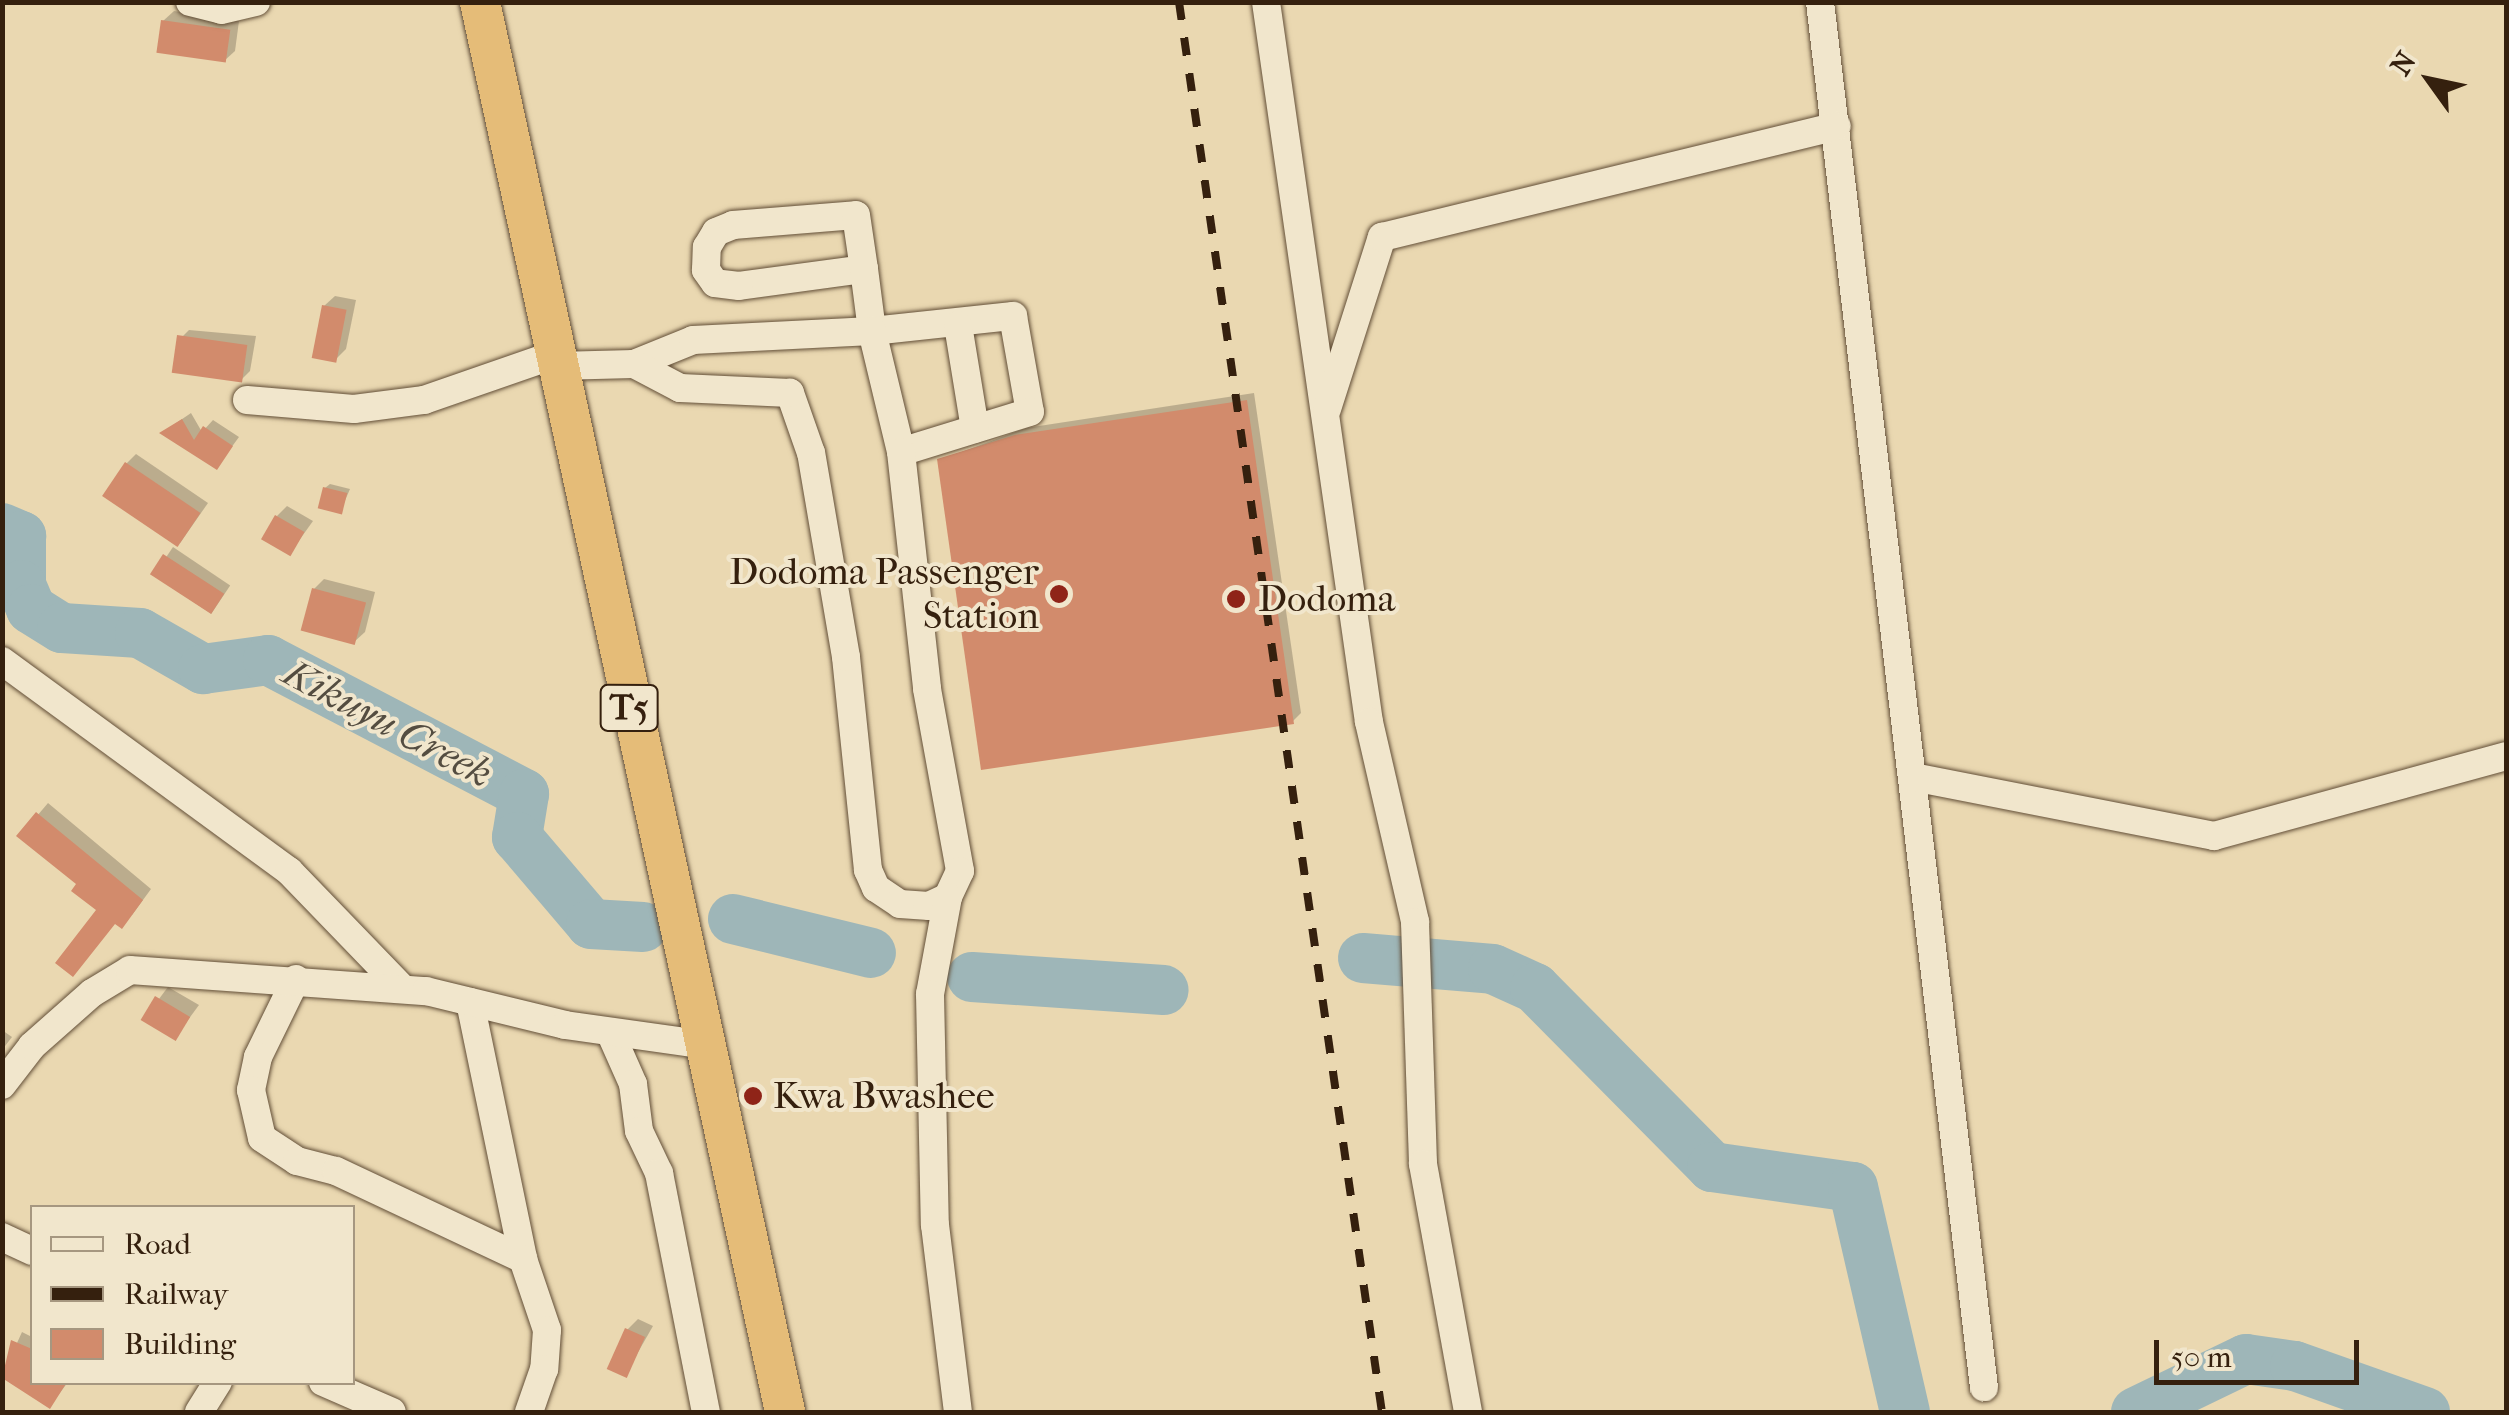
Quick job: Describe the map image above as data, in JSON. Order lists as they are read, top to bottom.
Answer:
{
  "streets": {
    "highway": ["T5"]
  },
  "water": ["Kikuyu Creek"],
  "places": ["Dodoma Passenger Station", "Dodoma", "Kwa Bwashee"],
  "legend": ["Road", "Railway", "Building"],
  "scale_bar": "50 m",
  "north": "top left"
}
